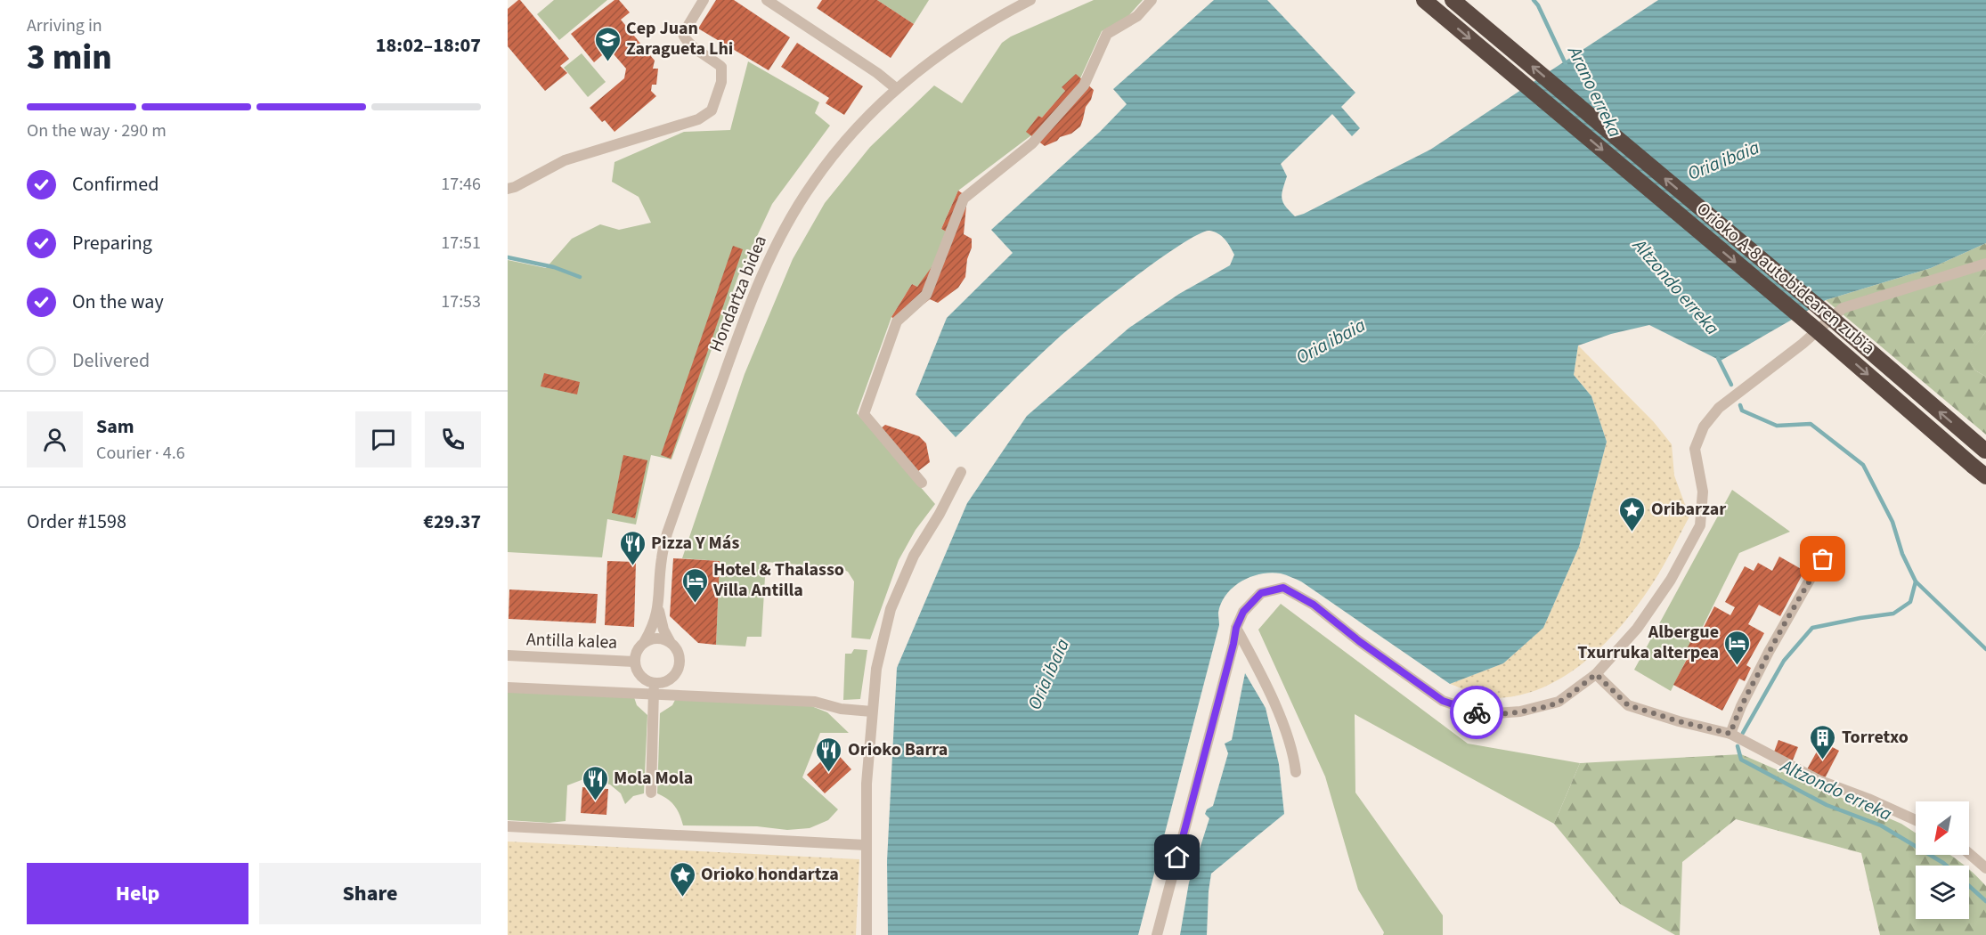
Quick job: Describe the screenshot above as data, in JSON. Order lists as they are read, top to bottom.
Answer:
{
  "streets": {
    "highway": ["Orioko A-8 autobidearen zubia"],
    "street": ["Hondartza bidea", "Antilla kalea"]
  },
  "water": ["Arano erreka", "Oria ibaia", "Altzondo erreka"],
  "places": {
    "school or university": ["Cep Juan Zaragueta Lhi"],
    "place": ["Oribarzar", "Orioko hondartza"],
    "restaurant": ["Pizza Y Más", "Orioko Barra", "Mola Mola"],
    "hotel": ["Hotel & Thalasso Villa Antilla", "Albergue Txurruka alterpea"],
    "building": ["Torretxo"]
  },
  "north": "bottom left",
  "page": {
    "heading": ["3 min", "Arriving in", "18:02–18:07"],
    "panel": [
      "Sam",
      "Courier · 4.6",
      "Order #1598",
      "€29.37"
    ],
    "bar": "On the way · 290 m",
    "list": [
      ["Confirmed", "17:46"],
      ["Preparing", "17:51"],
      ["On the way", "17:53"],
      "Delivered"
    ],
    "buttons": ["Help", "Share"]
  }
}
